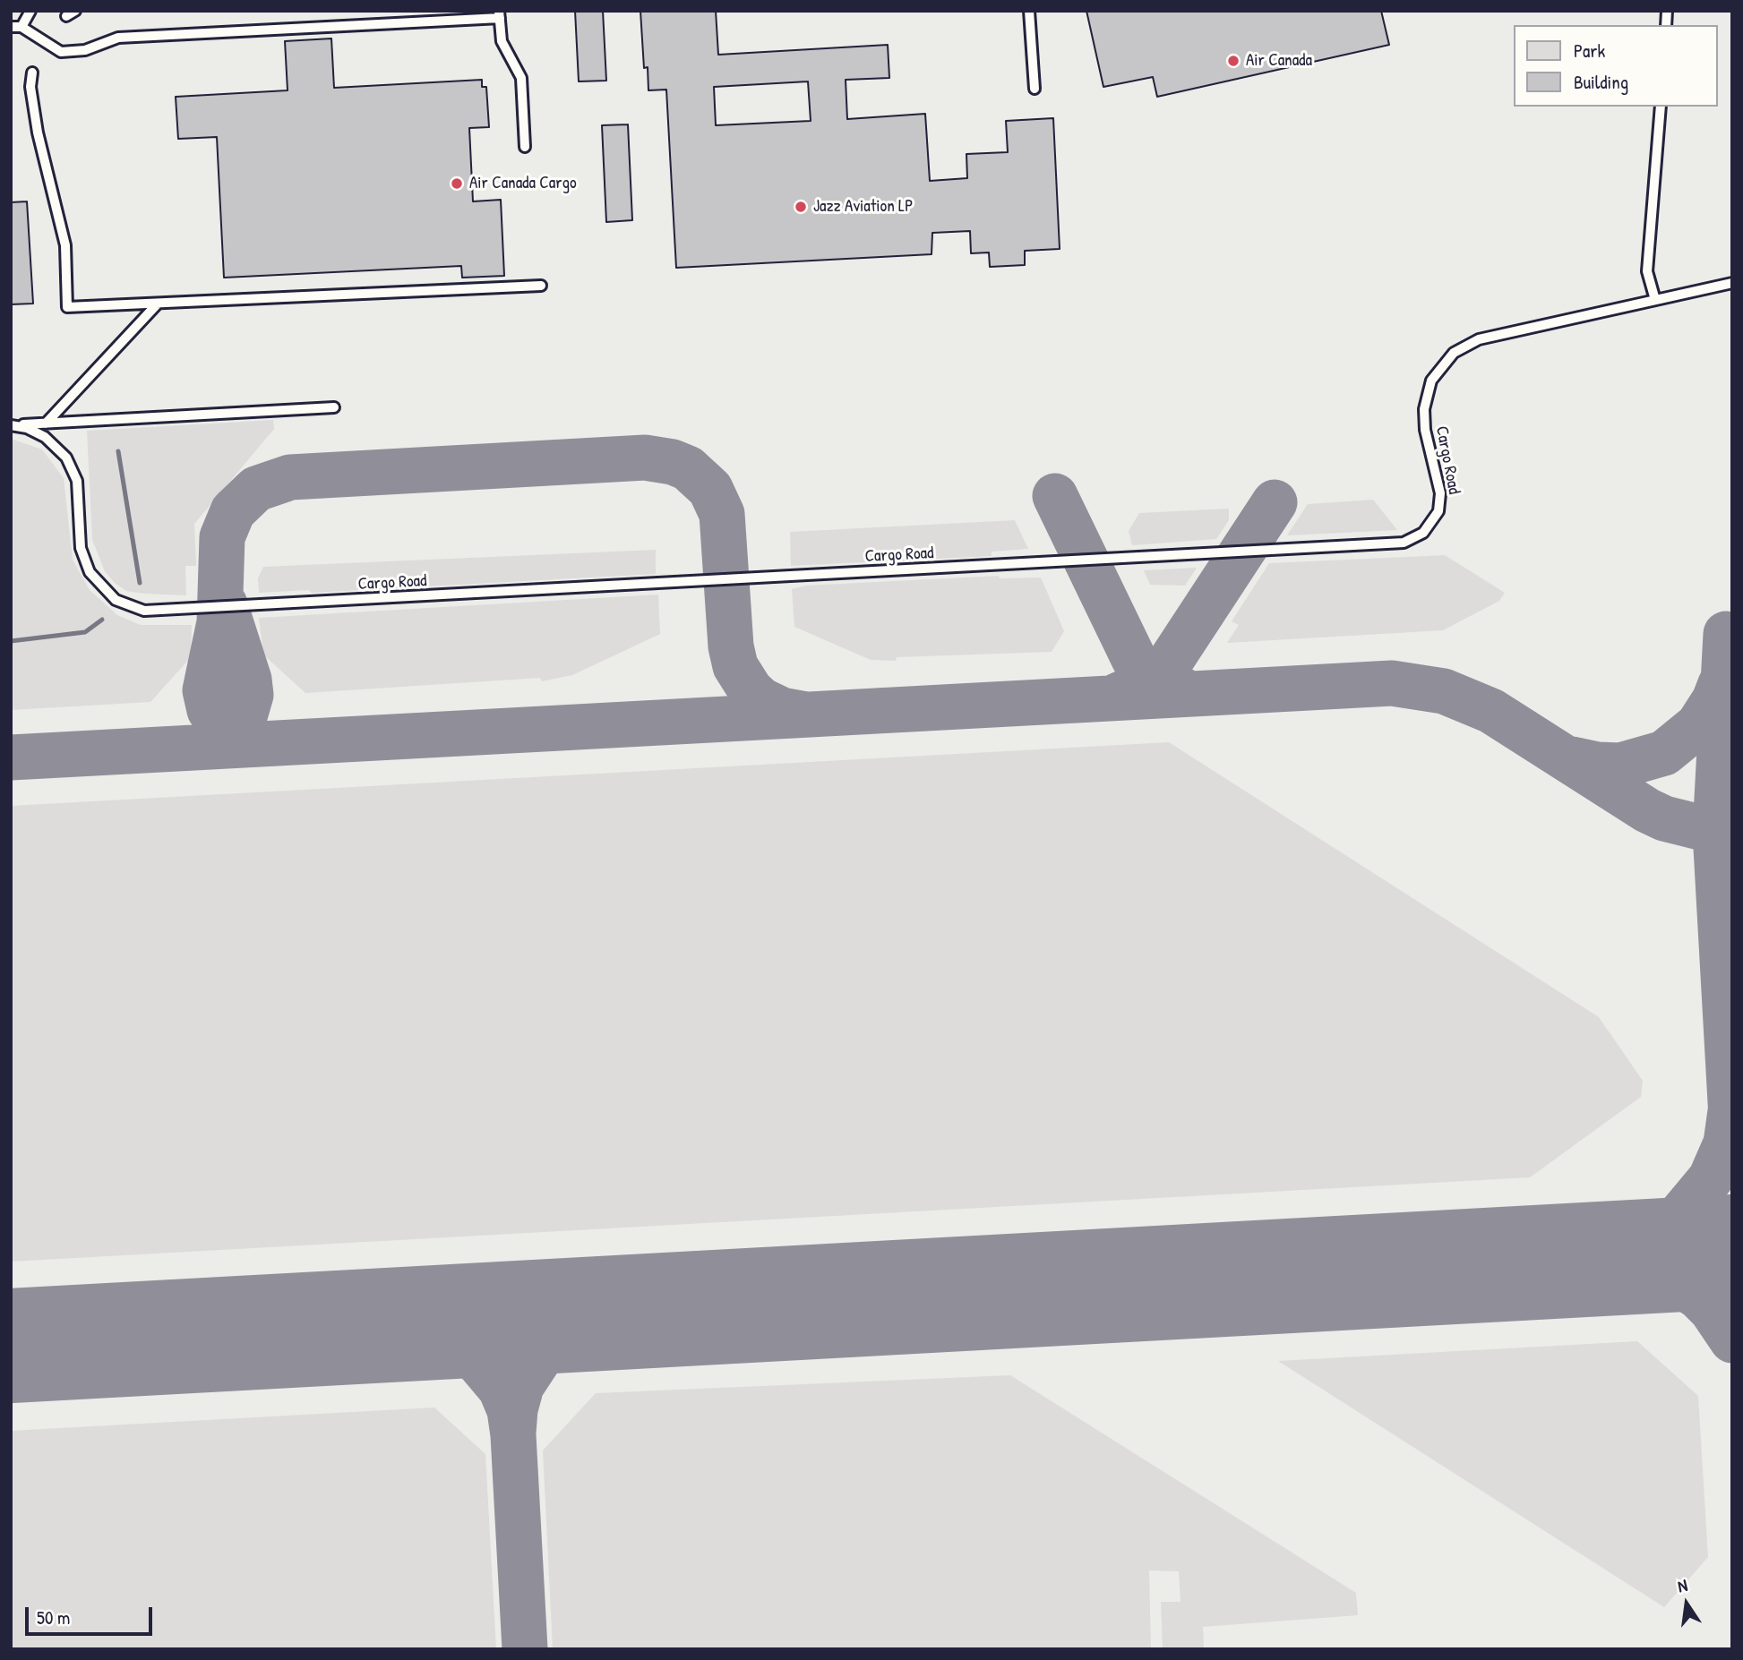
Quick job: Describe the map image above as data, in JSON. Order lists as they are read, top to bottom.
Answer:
{
  "streets": {
    "lane": ["Cargo Road"]
  },
  "places": ["Air Canada", "Air Canada Cargo", "Jazz Aviation LP"],
  "legend": ["Park", "Building"],
  "scale_bar": "50 m",
  "north": "top"
}
